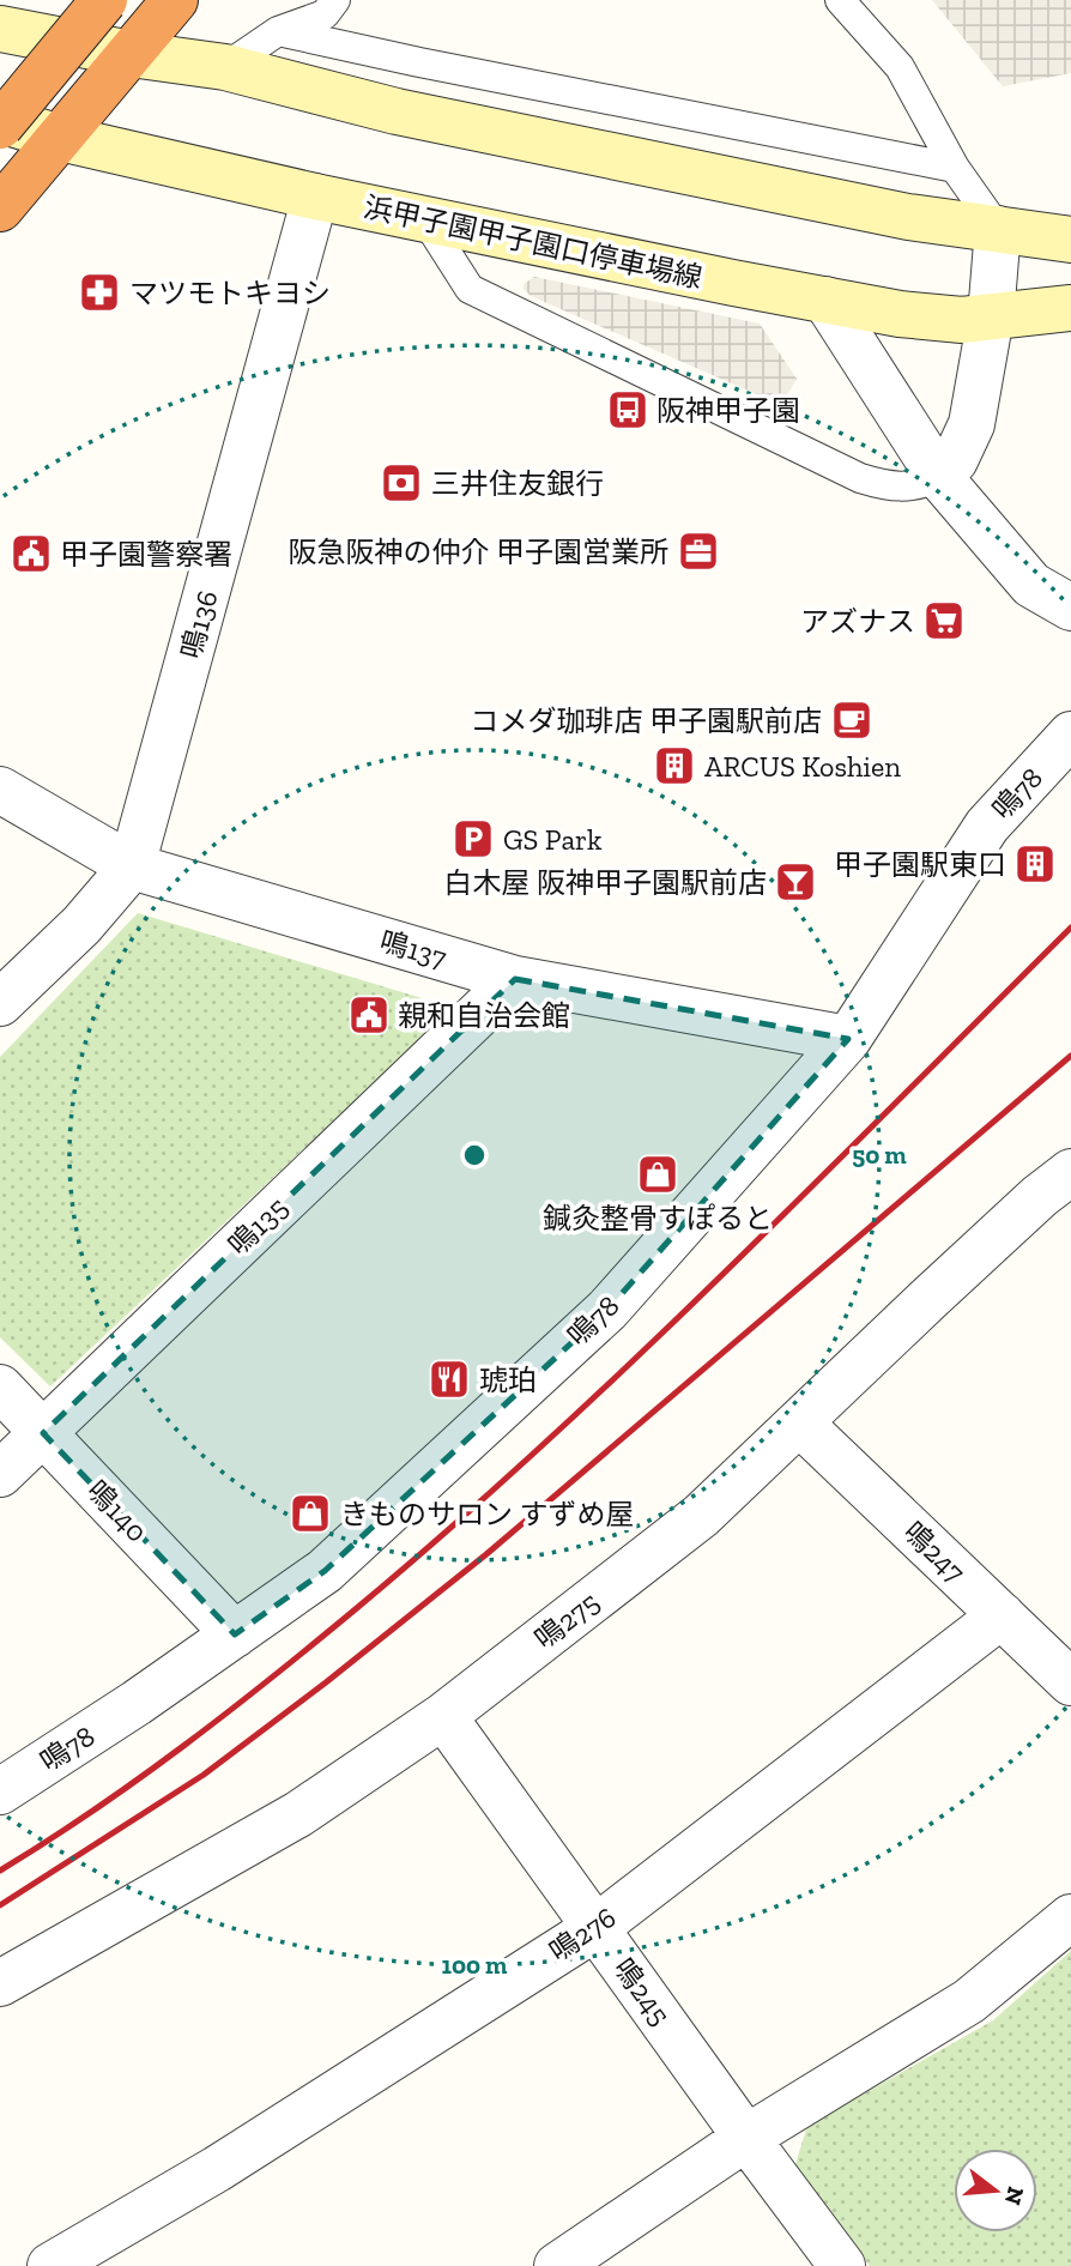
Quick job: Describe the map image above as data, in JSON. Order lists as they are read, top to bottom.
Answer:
{
  "streets": {
    "main road": ["浜甲子園甲子園口停車場線"],
    "street": [
      "鳴136",
      "鳴78",
      "鳴137",
      "鳴135",
      "鳴140",
      "鳴247",
      "鳴275",
      "鳴276",
      "鳴245"
    ]
  },
  "crossings": [
    ["浜甲子園甲子園口停車場線", "鳴136"],
    ["鳴136", "鳴137"],
    ["鳴78", "鳴137"],
    ["鳴78", "鳴140"],
    ["鳴137", "鳴135"],
    ["鳴135", "鳴140"],
    ["鳴247", "鳴275"],
    ["鳴247", "鳴276"],
    ["鳴275", "鳴245"],
    ["鳴276", "鳴245"]
  ],
  "places": {
    "pharmacy": ["マツモトキヨシ"],
    "bus stop": ["阪神甲子園"],
    "bank": ["三井住友銀行"],
    "office": ["阪急阪神の仲介 甲子園営業所"],
    "public building": ["甲子園警察署", "親和自治会館"],
    "supermarket": ["アズナス"],
    "cafe": ["コメダ珈琲店 甲子園駅前店"],
    "building": ["ARCUS Koshien", "甲子園駅東口"],
    "parking": ["GS Park"],
    "bar": ["白木屋 阪神甲子園駅前店"],
    "shop": ["鍼灸整骨すぽると", "きものサロン すずめ屋"],
    "restaurant": ["琥珀"]
  },
  "north": "right",
  "rings": ["50 m", "100 m"]
}
